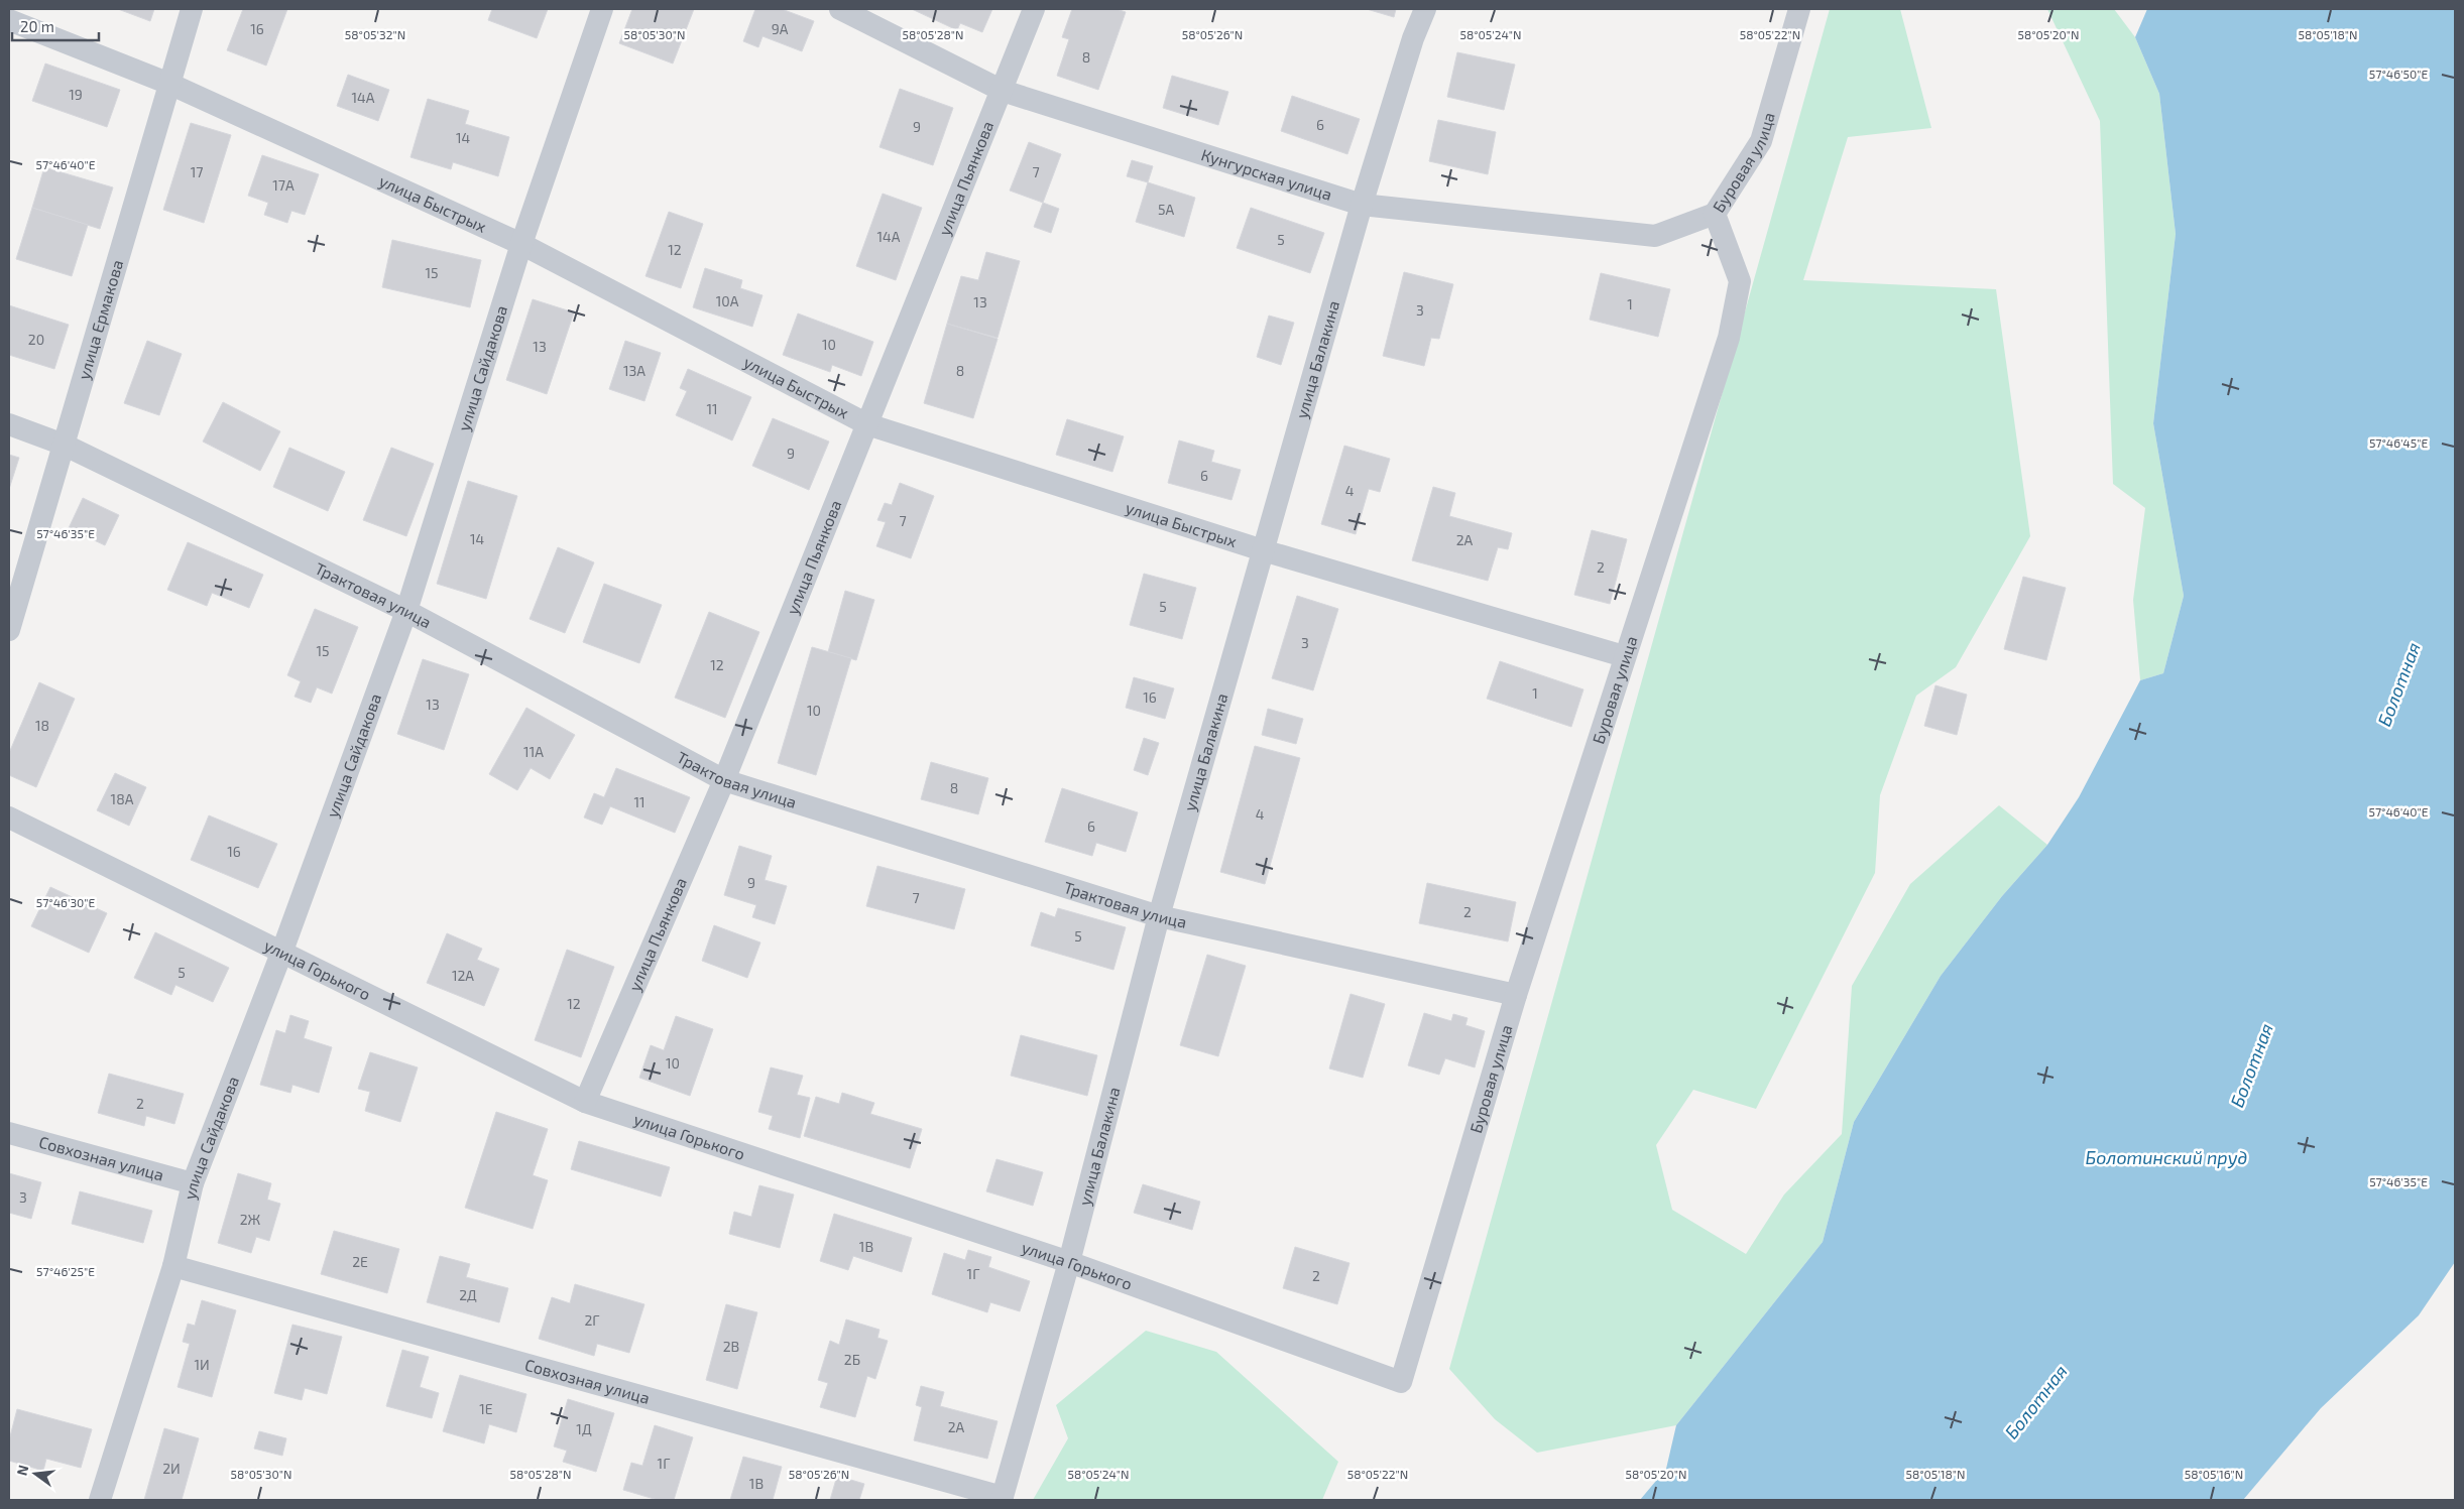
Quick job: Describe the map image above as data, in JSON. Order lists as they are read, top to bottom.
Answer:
{
  "streets": {
    "street": [
      "Буровая улица",
      "Кунгурская улица",
      "улица Пьянкова",
      "улица Быстрых",
      "улица Ермакова",
      "улица Балакина",
      "улица Сайдакова",
      "Трактовая улица",
      "улица Горького",
      "Совхозная улица"
    ]
  },
  "crossings": [
    ["Буровая улица", "Кунгурская улица"],
    ["Буровая улица", "улица Быстрых"],
    ["Буровая улица", "Трактовая улица"],
    ["Буровая улица", "улица Горького"],
    ["Кунгурская улица", "улица Пьянкова"],
    ["Кунгурская улица", "улица Балакина"],
    ["улица Пьянкова", "улица Быстрых"],
    ["улица Пьянкова", "Трактовая улица"],
    ["улица Пьянкова", "улица Горького"],
    ["улица Быстрых", "улица Ермакова"],
    ["улица Быстрых", "улица Балакина"],
    ["улица Быстрых", "улица Сайдакова"],
    ["улица Ермакова", "Трактовая улица"],
    ["улица Балакина", "Трактовая улица"],
    ["улица Балакина", "улица Горького"],
    ["улица Балакина", "Совхозная улица"],
    ["улица Сайдакова", "Трактовая улица"],
    ["улица Сайдакова", "улица Горького"],
    ["улица Сайдакова", "Совхозная улица"]
  ],
  "water": ["Болотная", "Болотинский пруд"],
  "house_numbers": [
    "16",
    "9А",
    "8",
    "19",
    "14А",
    "6",
    "9",
    "14",
    "17",
    "7",
    "17А",
    "5А",
    "14А",
    "5",
    "12",
    "15",
    "10А",
    "13",
    "1",
    "3",
    "20",
    "10",
    "13",
    "13А",
    "8",
    "11",
    "9",
    "6",
    "4",
    "7",
    "14",
    "2А",
    "2",
    "5",
    "3",
    "15",
    "12",
    "1",
    "16",
    "13",
    "10",
    "18",
    "11А",
    "8",
    "18А",
    "11",
    "4",
    "6",
    "16",
    "9",
    "7",
    "2",
    "5",
    "5",
    "12А",
    "12",
    "10",
    "2",
    "3",
    "2Ж",
    "1В",
    "2Е",
    "1Г",
    "2",
    "2Д",
    "2Г",
    "2В",
    "2Б",
    "1И",
    "1Е",
    "2А",
    "1Д",
    "1Г",
    "2И",
    "1В"
  ],
  "scale_bar": "20 m",
  "north": "left",
  "coordinates": [
    "58°05'32\"N",
    "58°05'30\"N",
    "58°05'28\"N",
    "58°05'26\"N",
    "58°05'24\"N",
    "58°05'22\"N",
    "58°05'20\"N",
    "58°05'18\"N",
    "57°46'50\"E",
    "57°46'40\"E",
    "57°46'45\"E",
    "57°46'35\"E",
    "57°46'30\"E",
    "57°46'25\"E",
    "58°05'16\"N"
  ]
}
